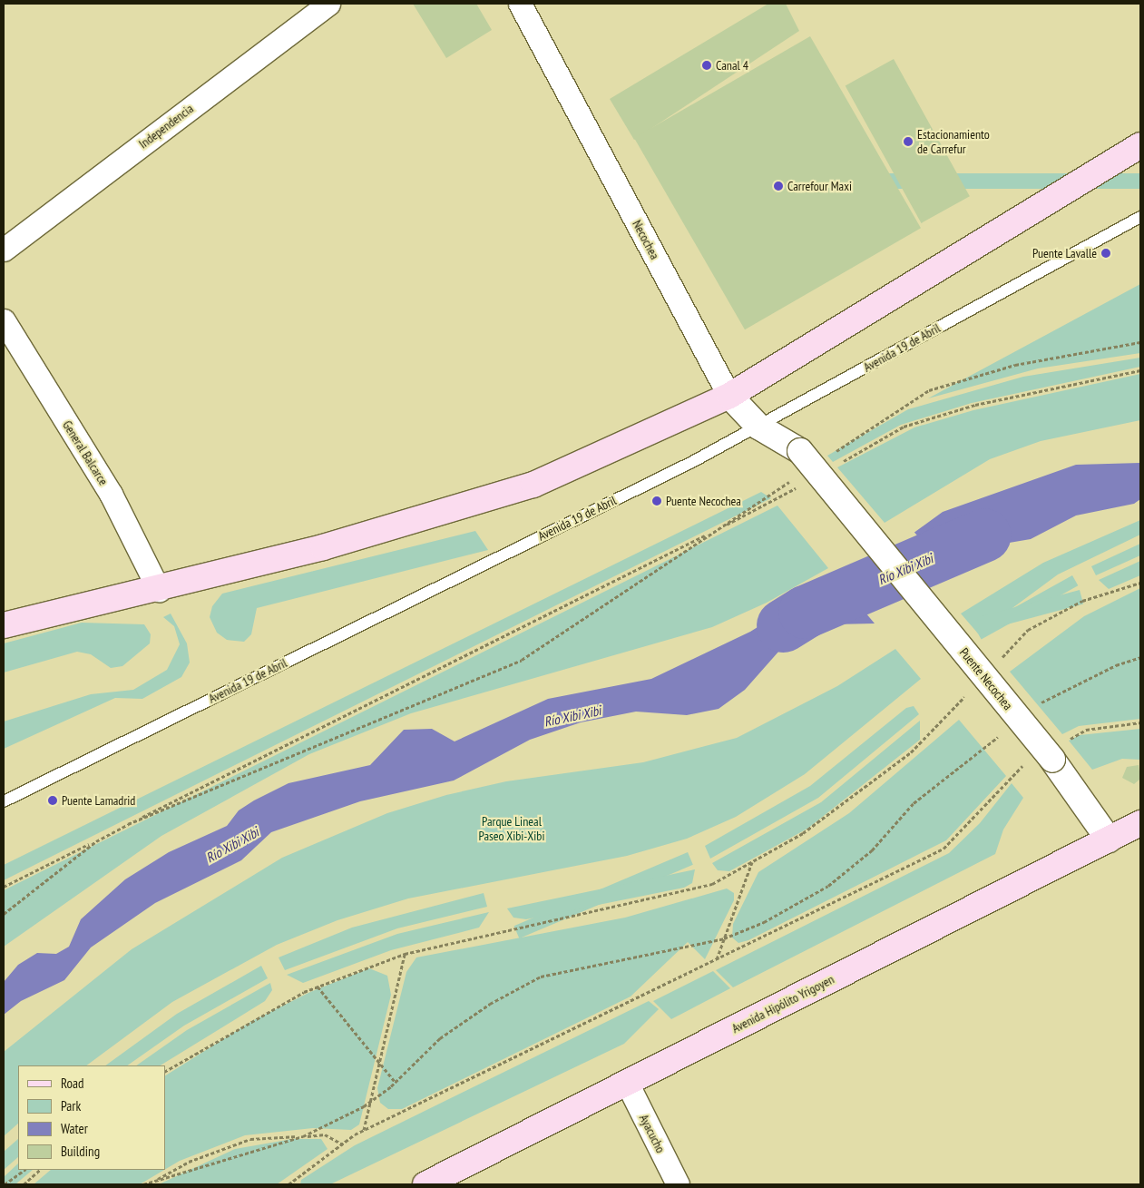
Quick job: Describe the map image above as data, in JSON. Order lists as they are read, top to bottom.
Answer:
{
  "streets": {
    "main road": ["Avenida Hipólito Yrigoyen"],
    "street": [
      "Independencia",
      "Necochea",
      "General Balcarce",
      "Puente Necochea",
      "Ayacucho"
    ],
    "lane": ["Avenida 19 de Abril"]
  },
  "crossings": [
    ["Necochea", "Avenida 19 de Abril"],
    ["Necochea", "Puente Necochea"],
    ["Puente Necochea", "Avenida Hipólito Yrigoyen"],
    ["Avenida Hipólito Yrigoyen", "Ayacucho"]
  ],
  "water": ["Río Xibi Xibi"],
  "parks": ["Parque Lineal Paseo Xibi-Xibi"],
  "places": [
    "Canal 4",
    "Estacionamiento de Carrefur",
    "Carrefour Maxi",
    "Puente Lavalle",
    "Puente Necochea",
    "Puente Lamadrid"
  ],
  "legend": [
    "Road",
    "Park",
    "Water",
    "Building"
  ]
}
